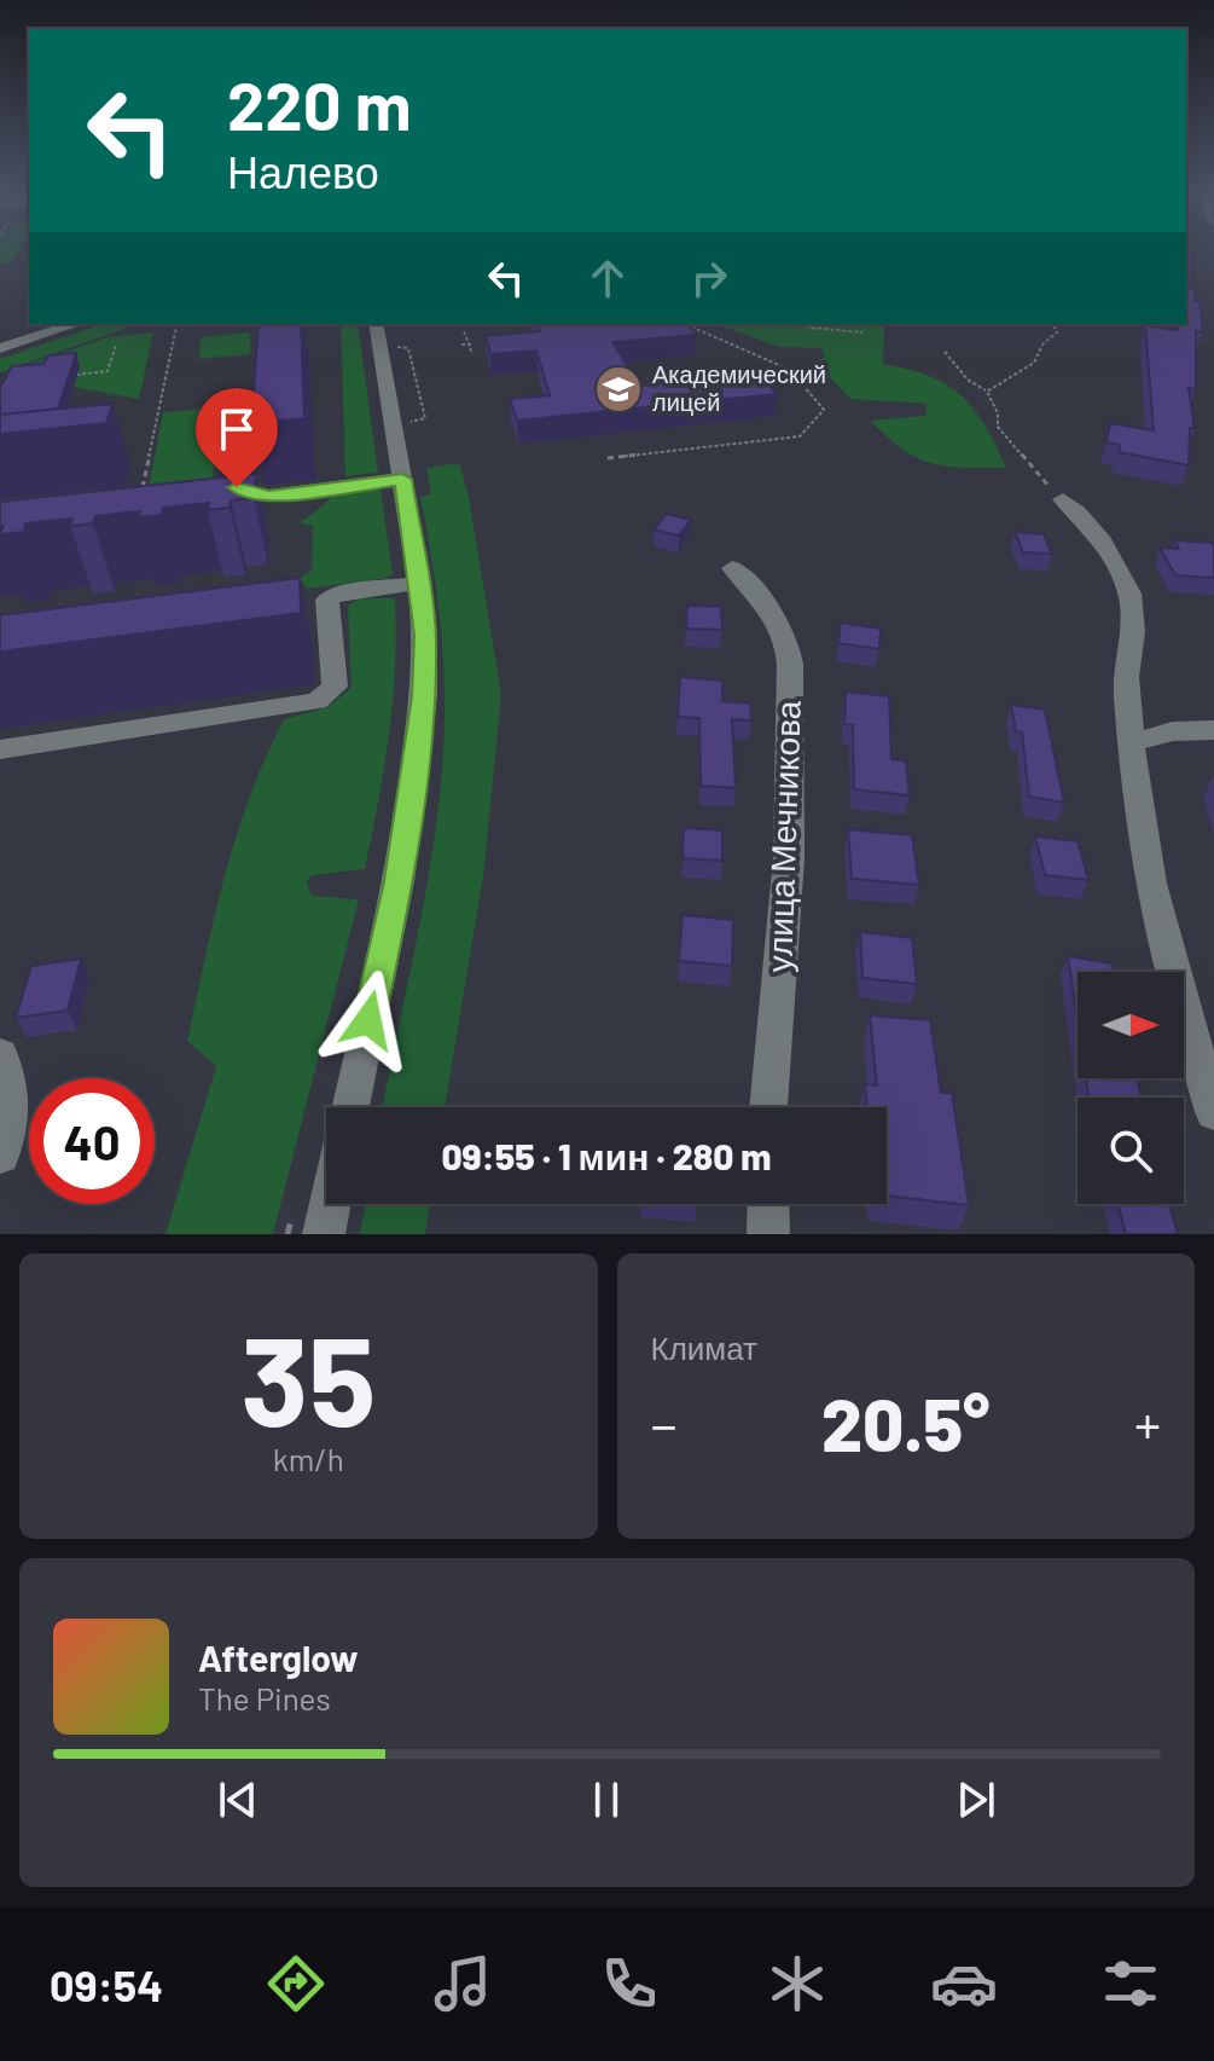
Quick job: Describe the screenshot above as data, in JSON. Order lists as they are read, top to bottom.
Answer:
{
  "streets": {
    "street": ["улица Мечникова"]
  },
  "places": {
    "school or university": ["Академический лицей"]
  },
  "north": "right",
  "page": {
    "turn": ["220 m", "Налево"],
    "limit": "40",
    "trip": "09:55 · 1 мин · 280 m",
    "tile": [
      ["35", "km/h"],
      "Климат"
    ],
    "heat": ["−", "20.5°", "+"],
    "song": ["Afterglow", "The Pines"],
    "tabs": "09:54"
  }
}
